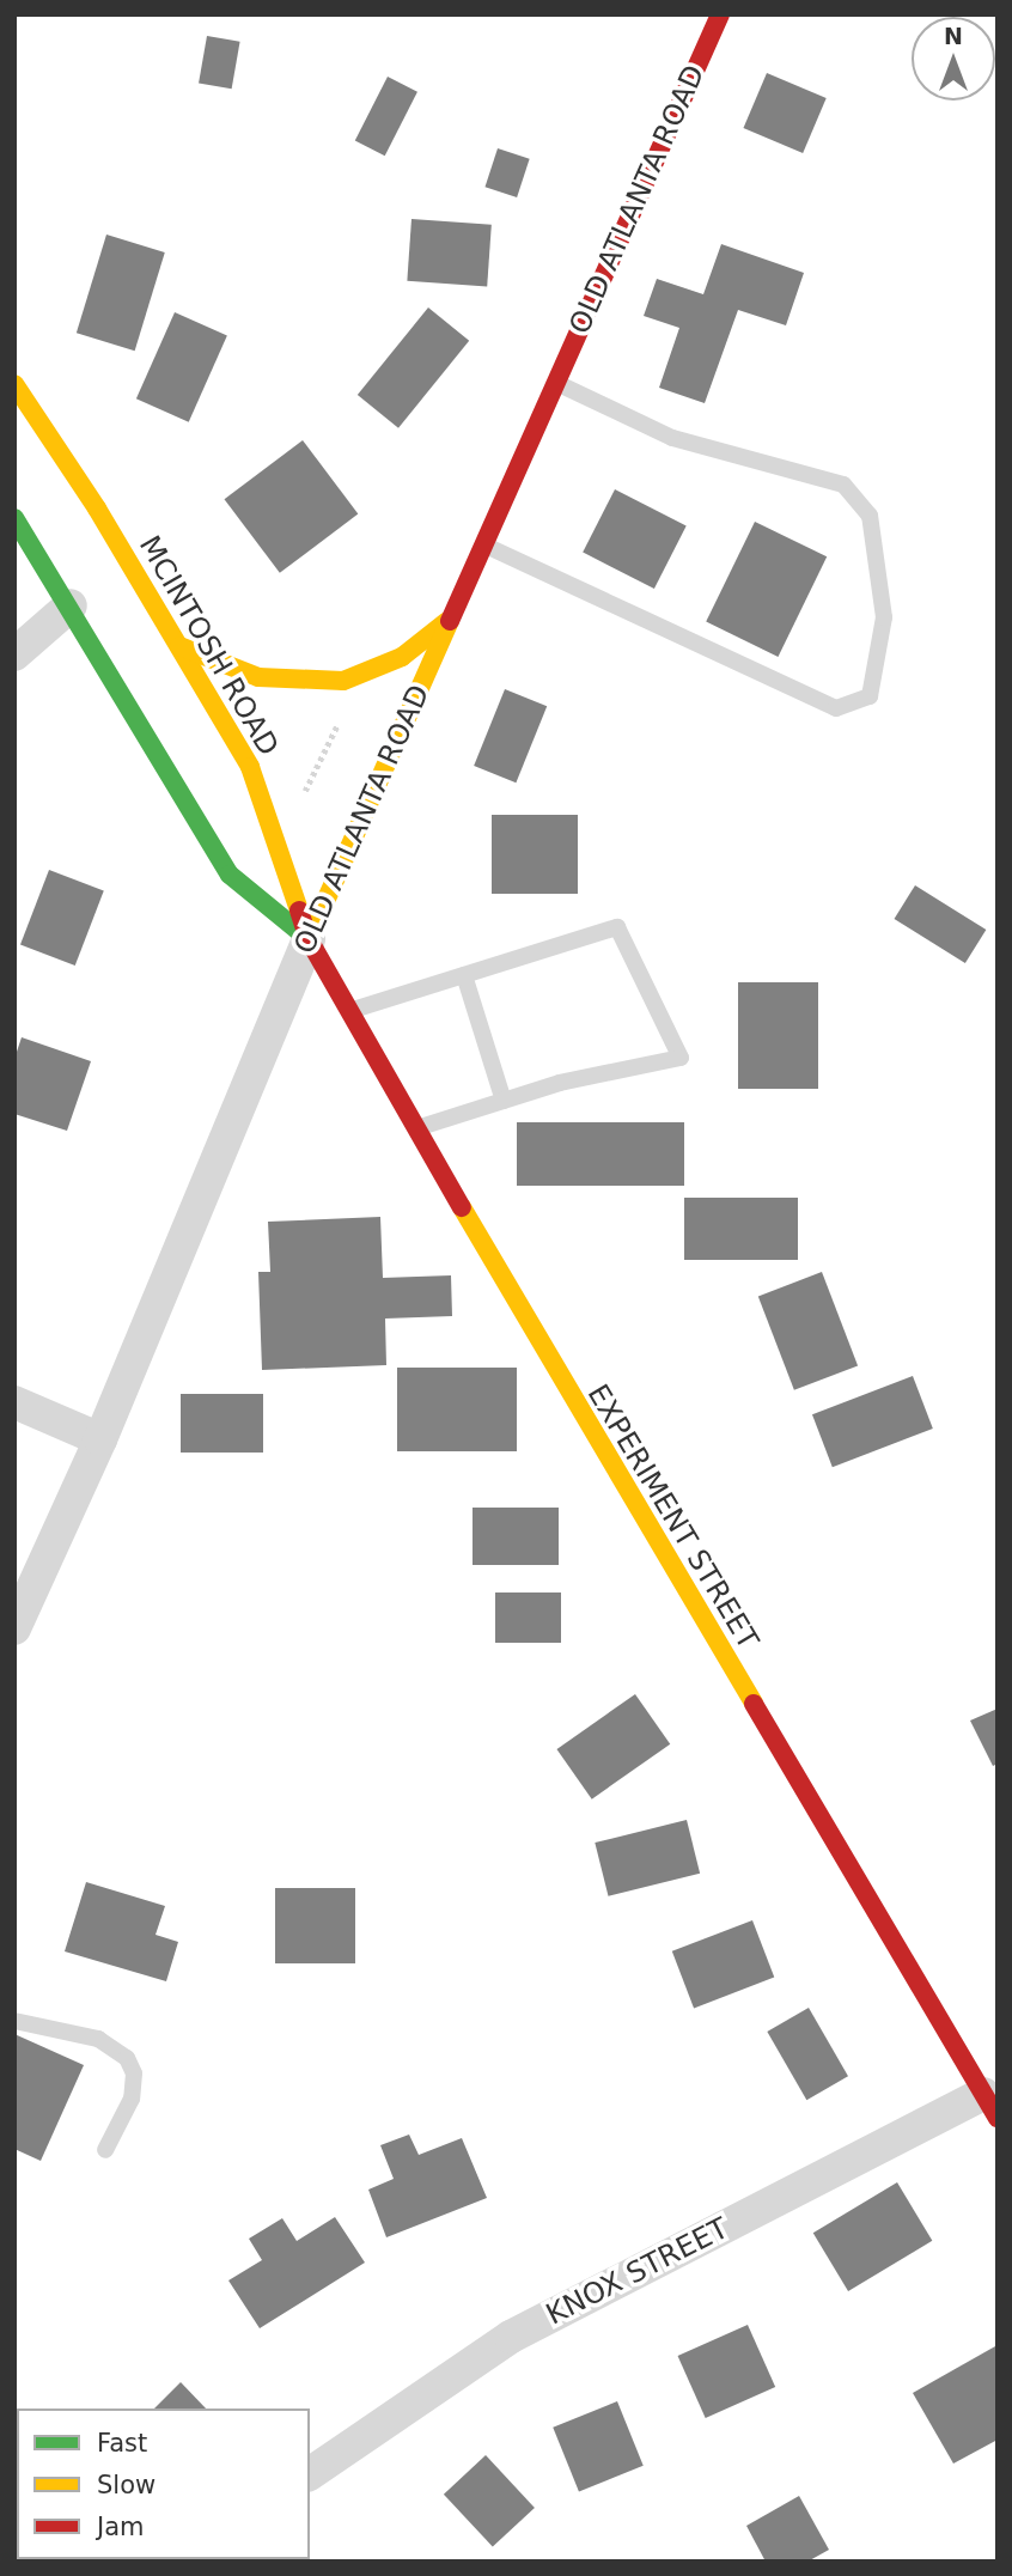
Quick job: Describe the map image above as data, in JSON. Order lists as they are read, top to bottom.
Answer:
{
  "streets": {
    "main road": ["OLD ATLANTA ROAD", "MCINTOSH ROAD", "EXPERIMENT STREET"],
    "street": ["KNOX STREET"]
  },
  "crossings": [
    ["OLD ATLANTA ROAD", "MCINTOSH ROAD"],
    ["OLD ATLANTA ROAD", "EXPERIMENT STREET"],
    ["MCINTOSH ROAD", "EXPERIMENT STREET"],
    ["EXPERIMENT STREET", "KNOX STREET"]
  ],
  "legend": ["Fast", "Slow", "Jam"],
  "north": "top"
}
